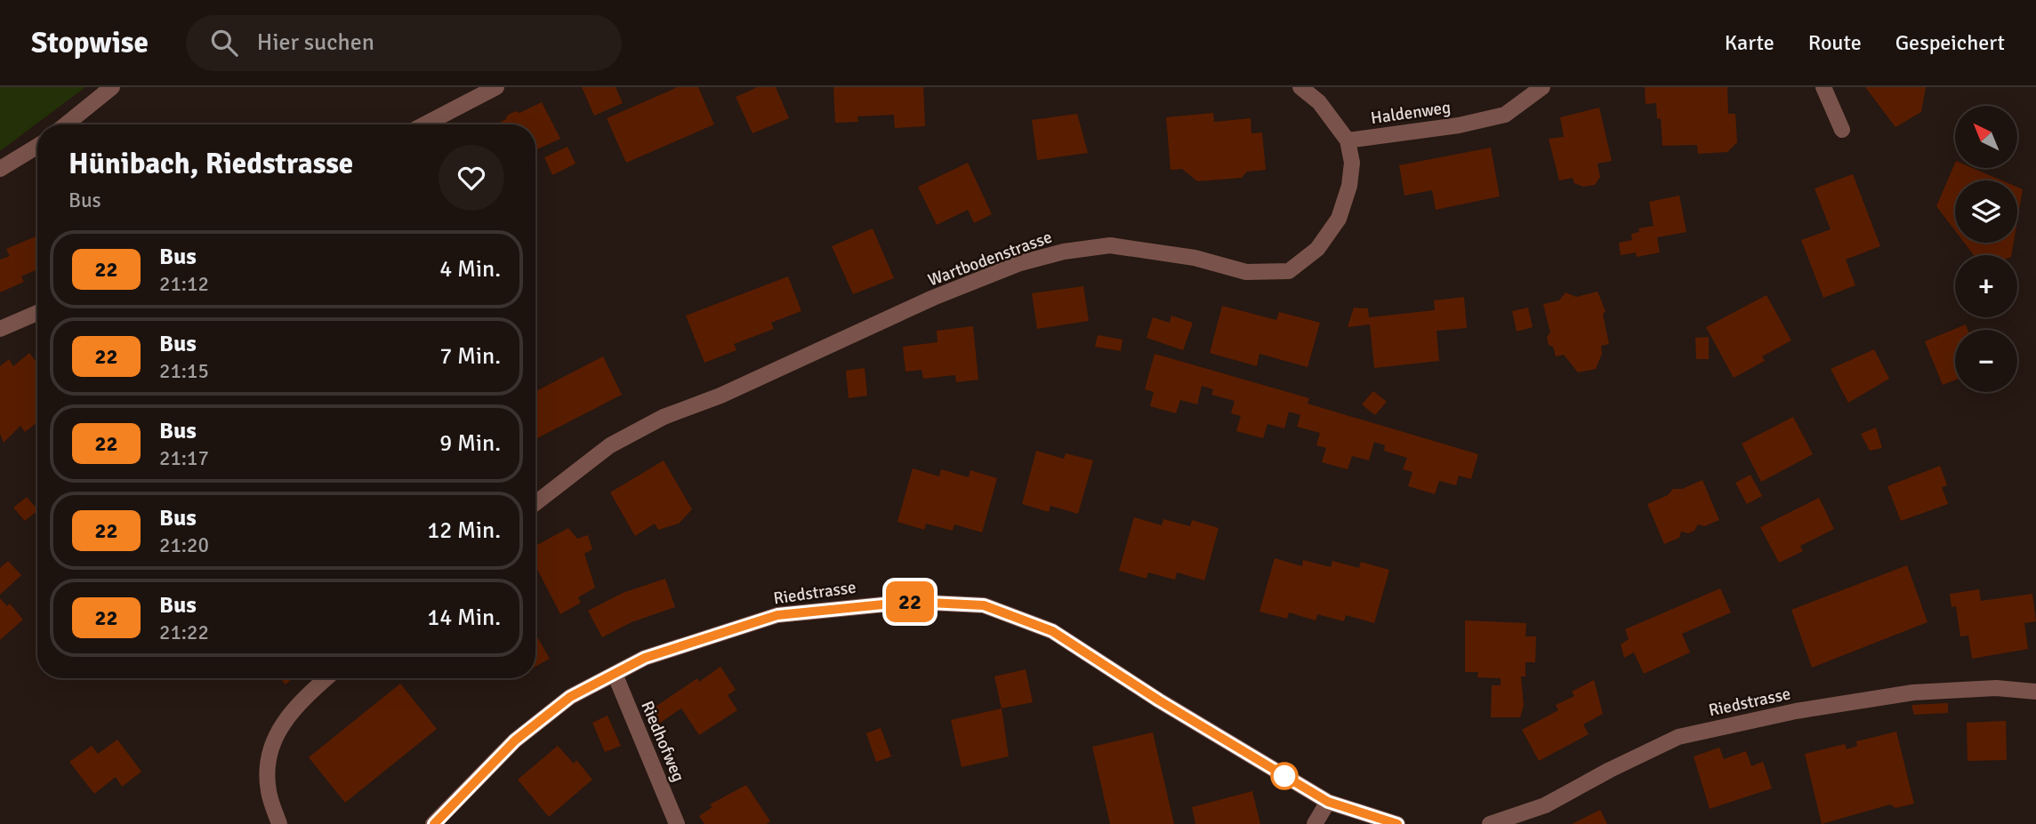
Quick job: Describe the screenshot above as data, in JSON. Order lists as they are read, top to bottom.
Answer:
{
  "streets": {
    "street": [
      "Haldenweg",
      "Wartbodenstrasse",
      "Riedstrasse",
      "Riedhofweg"
    ]
  },
  "crossings": [
    ["Haldenweg", "Wartbodenstrasse"],
    ["Riedstrasse", "Riedhofweg"]
  ],
  "lines": ["bus line 22"],
  "north": "top left",
  "page": {
    "header": "Stopwise",
    "search": "Hier suchen",
    "nav": ["Karte", "Route", "Gespeichert"],
    "on_map": "22",
    "map_buttons": ["+", "−"],
    "heading": ["Hünibach, Riedstrasse", "Bus"],
    "list": [
      {
        "mark": "22",
        "name": "Bus",
        "note": "21:12",
        "value": "4 Min."
      },
      {
        "mark": "22",
        "name": "Bus",
        "note": "21:15",
        "value": "7 Min."
      },
      {
        "mark": "22",
        "name": "Bus",
        "note": "21:17",
        "value": "9 Min."
      },
      {
        "mark": "22",
        "name": "Bus",
        "note": "21:20",
        "value": "12 Min."
      },
      {
        "mark": "22",
        "name": "Bus",
        "note": "21:22",
        "value": "14 Min."
      }
    ]
  }
}
